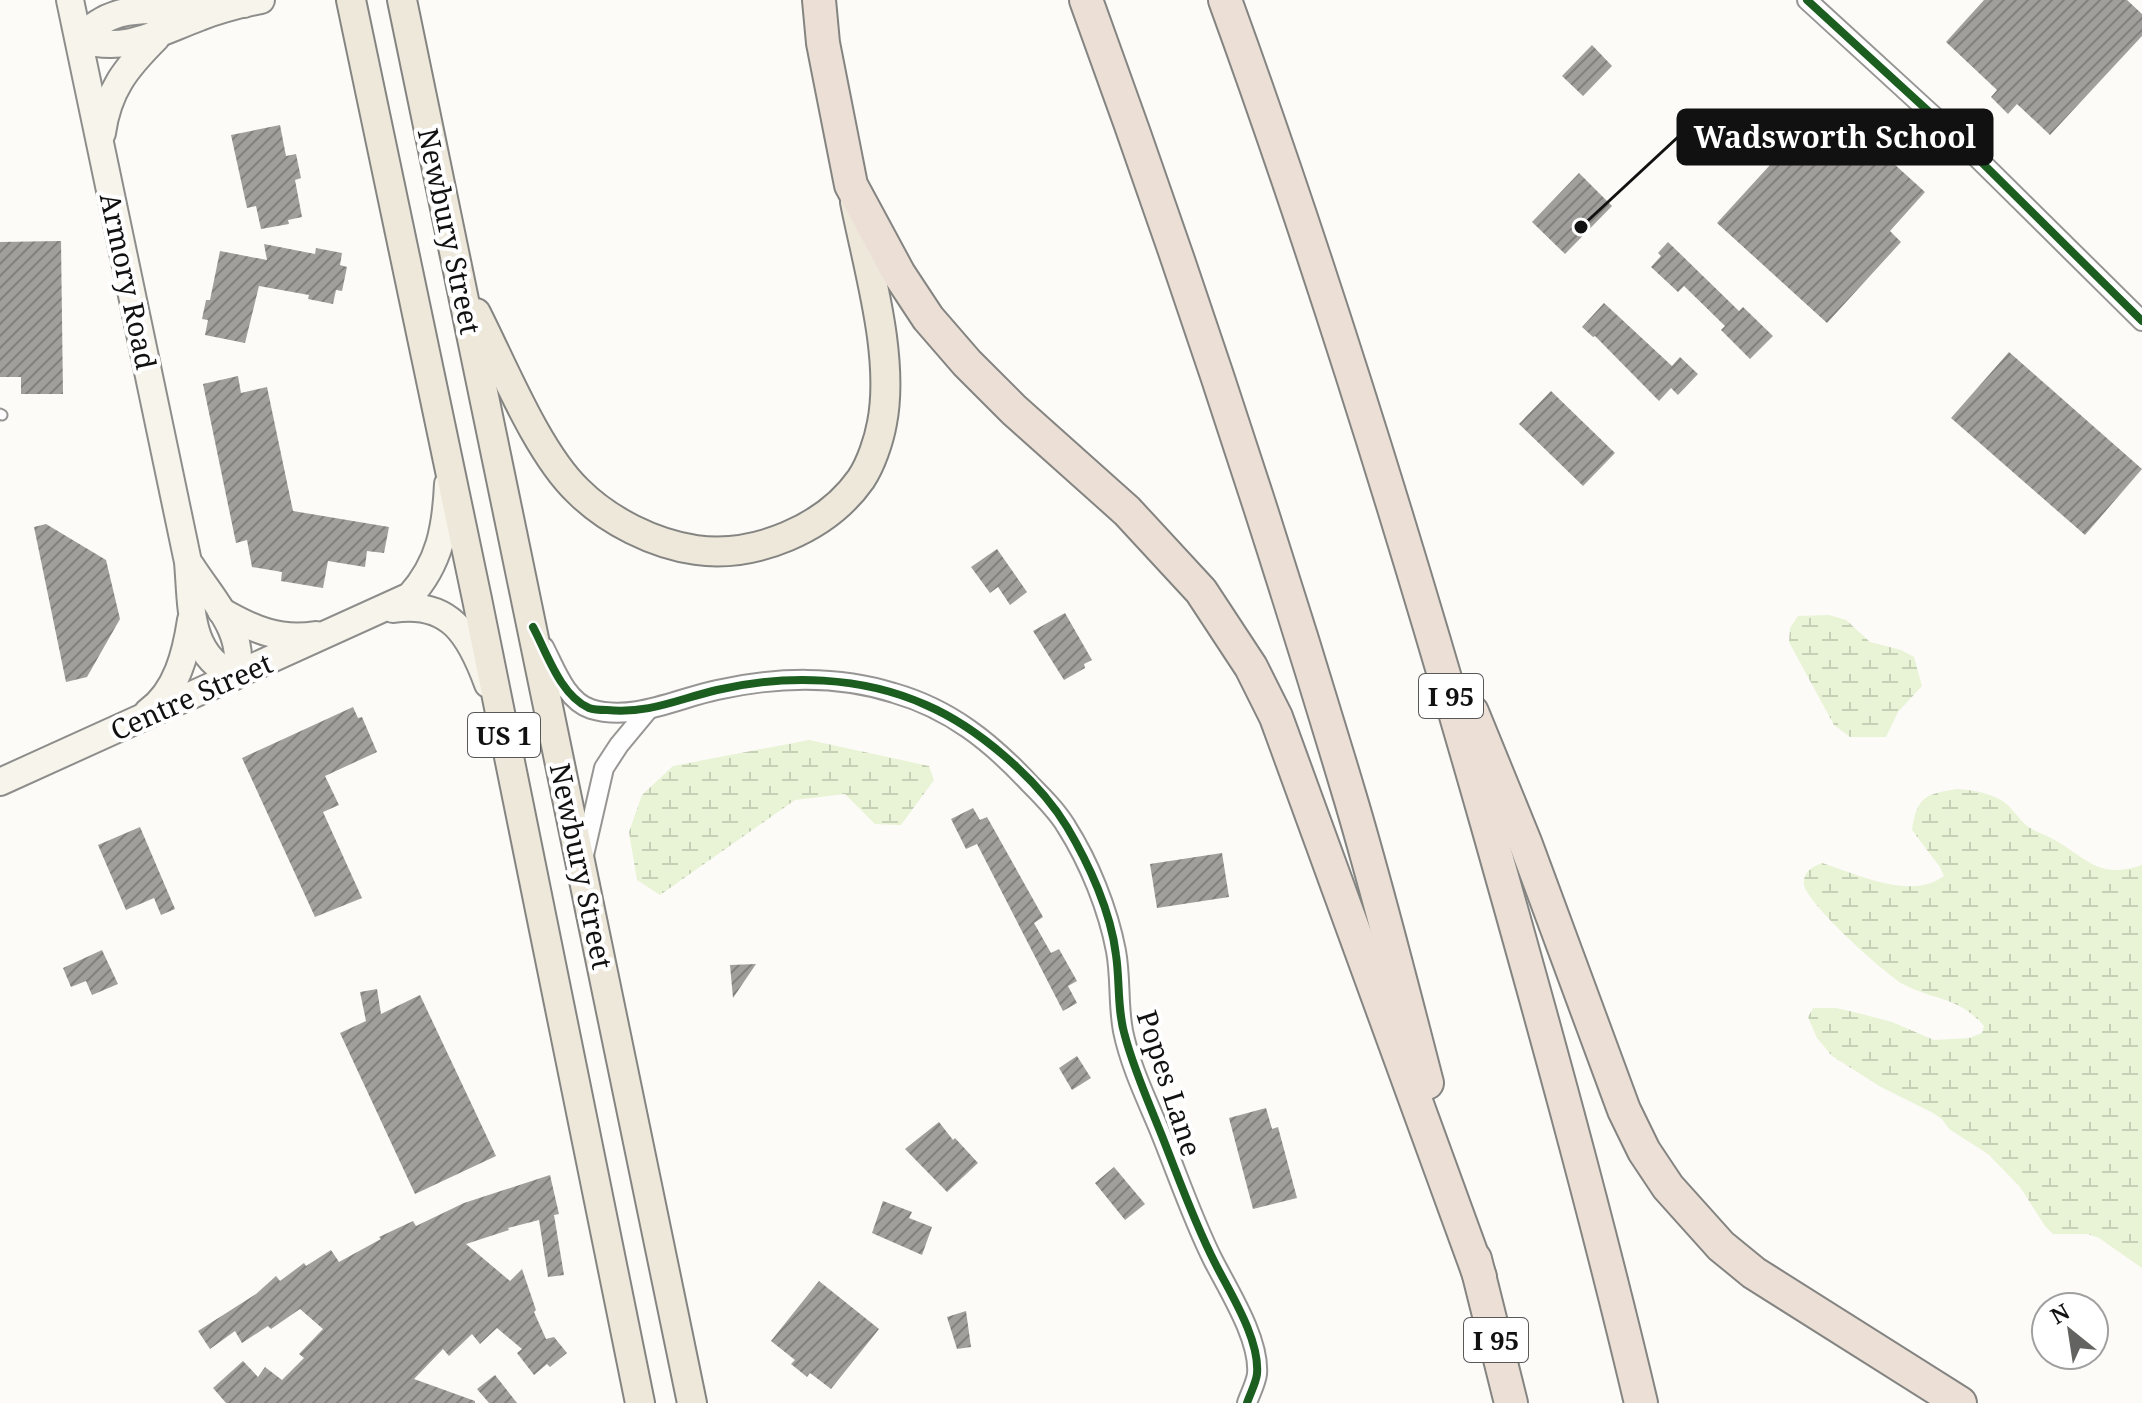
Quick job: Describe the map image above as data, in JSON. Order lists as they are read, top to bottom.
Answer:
{
  "streets": {
    "highway": ["I 95"],
    "main road": [
      "Newbury Street",
      "Armory Road",
      "Centre Street",
      "US 1"
    ],
    "street": ["Popes Lane"]
  },
  "crossings": [
    ["Newbury Street", "Centre Street"],
    ["Newbury Street", "Popes Lane"],
    ["Armory Road", "Centre Street"]
  ],
  "places": ["Wadsworth School"],
  "north": "top left"
}
